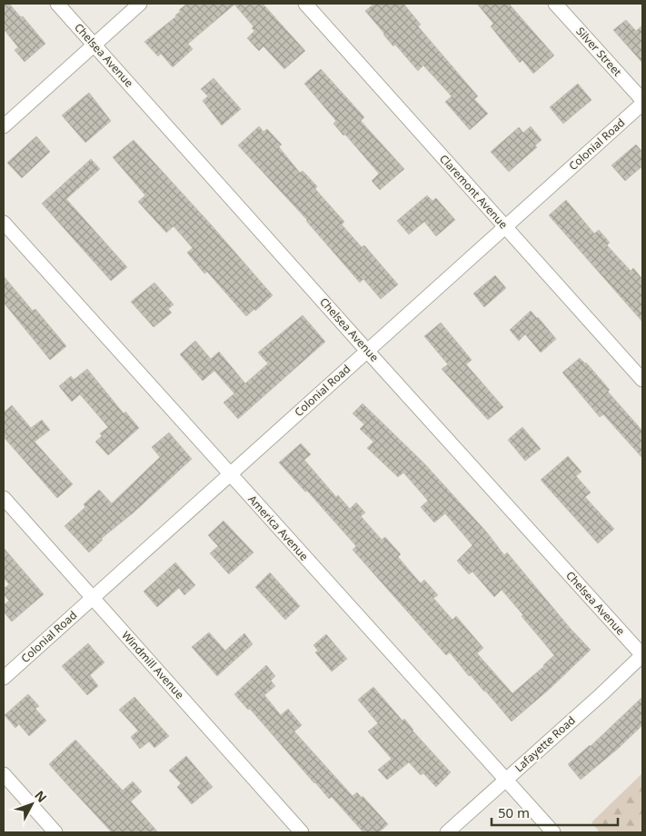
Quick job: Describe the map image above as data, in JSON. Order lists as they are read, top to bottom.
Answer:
{
  "streets": {
    "street": [
      "Silver Street",
      "Chelsea Avenue",
      "Colonial Road",
      "Claremont Avenue",
      "America Avenue",
      "Windmill Avenue",
      "Lafayette Road"
    ]
  },
  "crossings": [
    ["Chelsea Avenue", "Colonial Road"],
    ["Chelsea Avenue", "Lafayette Road"],
    ["Colonial Road", "Claremont Avenue"],
    ["Colonial Road", "America Avenue"],
    ["Colonial Road", "Windmill Avenue"],
    ["America Avenue", "Lafayette Road"]
  ],
  "scale_bar": "50 m",
  "north": "top right"
}
